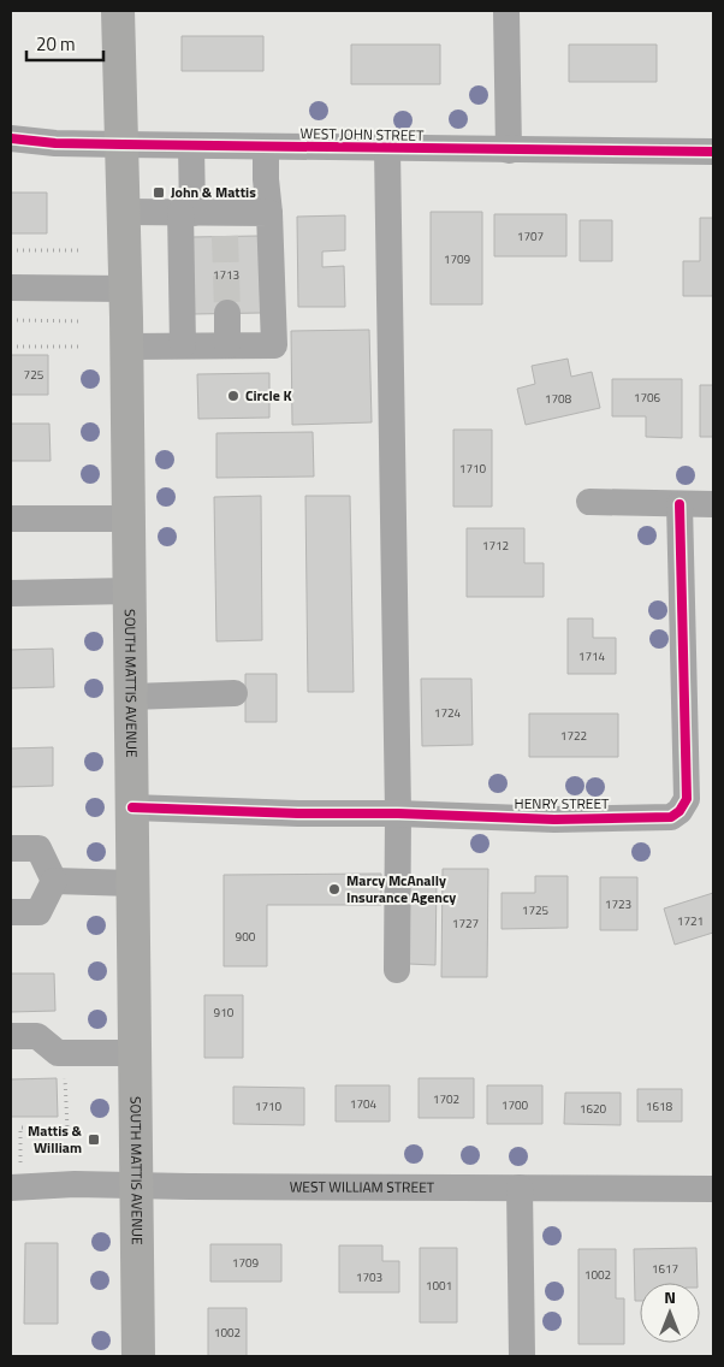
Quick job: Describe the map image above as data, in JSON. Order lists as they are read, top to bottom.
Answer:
{
  "streets": {
    "main road": ["SOUTH MATTIS AVENUE"],
    "street": ["WEST JOHN STREET", "HENRY STREET", "WEST WILLIAM STREET"]
  },
  "crossings": [
    ["WEST JOHN STREET", "SOUTH MATTIS AVENUE"],
    ["SOUTH MATTIS AVENUE", "HENRY STREET"],
    ["SOUTH MATTIS AVENUE", "WEST WILLIAM STREET"]
  ],
  "places": {
    "transit": ["John & Mattis", "Mattis & William"],
    "other": ["Circle K", "Marcy McAnally Insurance Agency"]
  },
  "house_numbers": [
    "1707",
    "1709",
    "1713",
    "725",
    "1706",
    "1708",
    "1710",
    "1712",
    "1714",
    "1724",
    "1722",
    "1723",
    "1725",
    "1721",
    "1727",
    "900",
    "910",
    "1702",
    "1704",
    "1700",
    "1710",
    "1618",
    "1620",
    "1709",
    "1617",
    "1002",
    "1703",
    "1001",
    "1002"
  ],
  "scale_bar": "20 m",
  "north": "top"
}
